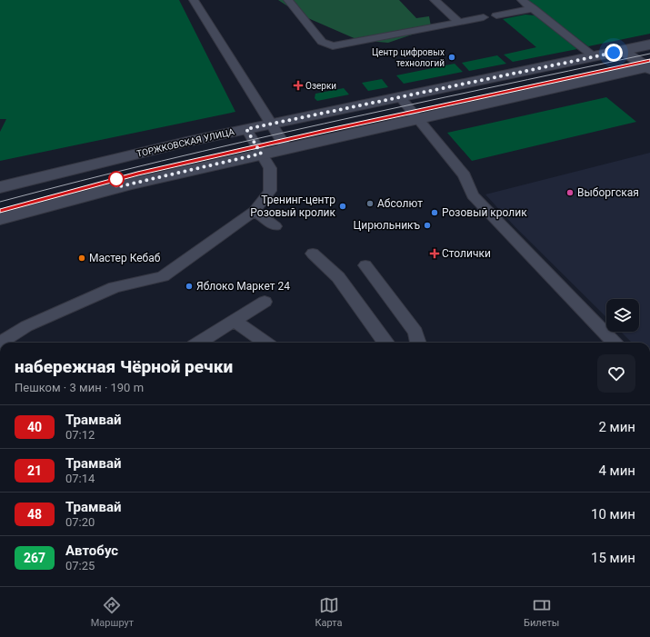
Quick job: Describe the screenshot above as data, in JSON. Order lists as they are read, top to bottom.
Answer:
{
  "streets": {
    "main road": ["ТОРЖКОВСКАЯ УЛИЦА"]
  },
  "places": {
    "other": [
      "Центр цифровых технологий",
      "Выборгская",
      "Абсолют",
      "Тренинг-центр Розовый кролик",
      "Розовый кролик",
      "Цирюльникъ",
      "Мастер Кебаб",
      "Яблоко Маркет 24"
    ],
    "health": ["Озерки", "Столички"]
  },
  "lines": ["tram line 40"],
  "page": {
    "heading": ["набережная Чёрной речки", "Пешком · 3 мин · 190 m"],
    "list": [
      {
        "mark": "40",
        "name": "Трамвай",
        "note": "07:12",
        "value": "2 мин"
      },
      {
        "mark": "21",
        "name": "Трамвай",
        "note": "07:14",
        "value": "4 мин"
      },
      {
        "mark": "48",
        "name": "Трамвай",
        "note": "07:20",
        "value": "10 мин"
      },
      {
        "mark": "267",
        "name": "Автобус",
        "note": "07:25",
        "value": "15 мин"
      }
    ],
    "tabs": ["Маршрут", "Карта", "Билеты"]
  }
}
